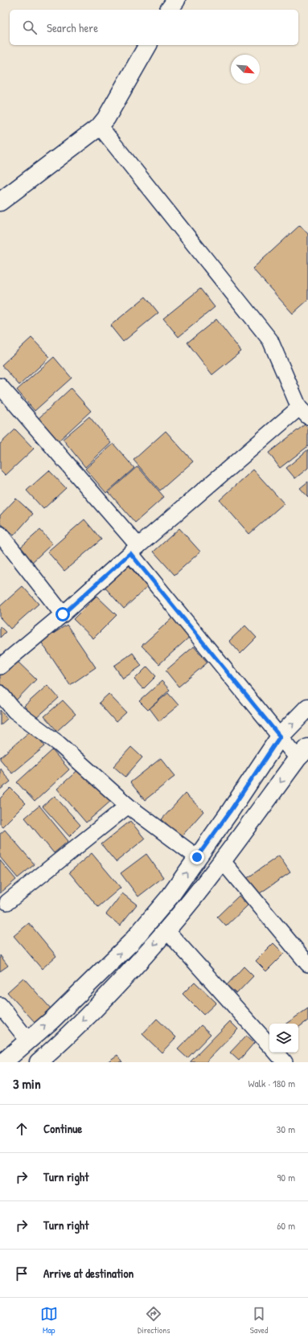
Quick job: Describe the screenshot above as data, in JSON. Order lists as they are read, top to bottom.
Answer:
{
  "north": "bottom right",
  "page": {
    "search": "Search here",
    "heading": ["3 min", "Walk · 180 m"],
    "list": [
      ["Continue", "30 m"],
      ["Turn right", "90 m"],
      ["Turn right", "60 m"],
      "Arrive at destination"
    ],
    "nav": ["Map", "Directions", "Saved"]
  }
}
